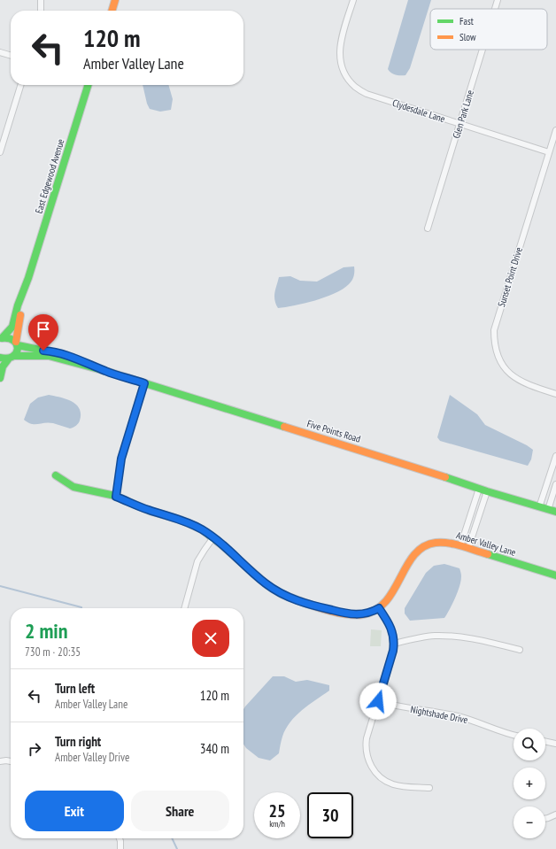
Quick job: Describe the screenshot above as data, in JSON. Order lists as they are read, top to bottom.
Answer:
{
  "streets": {
    "street": [
      "Clydesdale Lane",
      "Glen Park Lane",
      "East Edgewood Avenue",
      "Sunset Point Drive",
      "Five Points Road",
      "Amber Valley Lane",
      "Nightshade Drive"
    ]
  },
  "crossings": [
    ["Clydesdale Lane", "Glen Park Lane"],
    ["Clydesdale Lane", "Sunset Point Drive"]
  ],
  "legend": ["Fast", "Slow"],
  "page": {
    "turn": ["120 m", "Amber Valley Lane"],
    "heading": ["2 min", "730 m · 20:35"],
    "list": [
      {
        "name": "Turn left",
        "note": "Amber Valley Lane",
        "value": "120 m"
      },
      {
        "name": "Turn right",
        "note": "Amber Valley Drive",
        "value": "340 m"
      }
    ],
    "map_buttons": ["+", "−"],
    "buttons": ["Exit", "Share"],
    "speed": "25 km/h",
    "limit": "30"
  }
}
